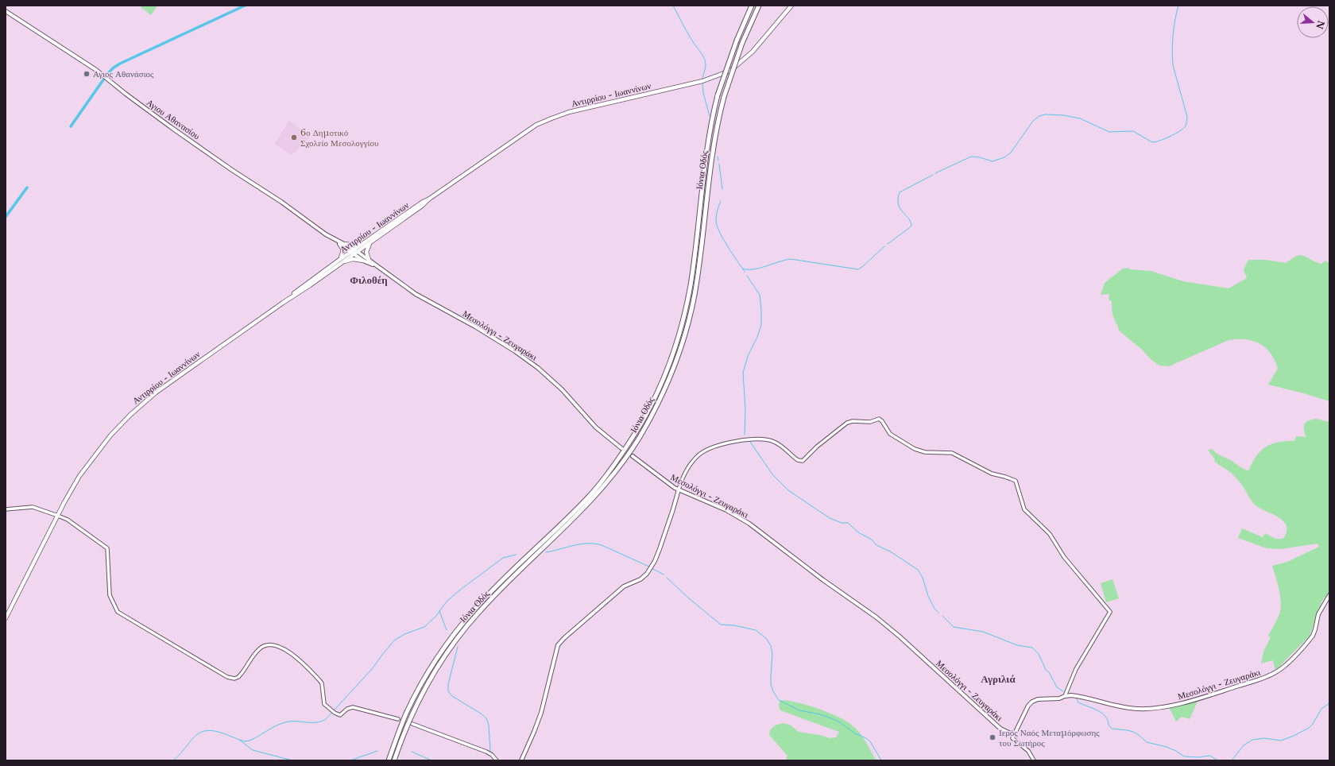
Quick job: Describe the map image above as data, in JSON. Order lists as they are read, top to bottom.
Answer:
{
  "streets": {
    "highway": ["Ιόνια Οδός"],
    "main road": ["Αντιρρίου - Ιωαννίνων", "Αγιου Αθανασίου", "Μεσολόγγι - Ζευγαράκι"]
  },
  "crossings": [
    ["Αντιρρίου - Ιωαννίνων", "Αγιου Αθανασίου"],
    ["Αντιρρίου - Ιωαννίνων", "Μεσολόγγι - Ζευγαράκι"],
    ["Αγιου Αθανασίου", "Μεσολόγγι - Ζευγαράκι"]
  ],
  "districts": ["Φιλοθέη", "Αγριλιά"],
  "places": ["Αγιος Αθανάσιος", "6ο Δημοτικό Σχολείο Μεσολογγίου", "Ιερός Ναός Μεταμόρφωσης του Σωτήρος"],
  "north": "right"
}
